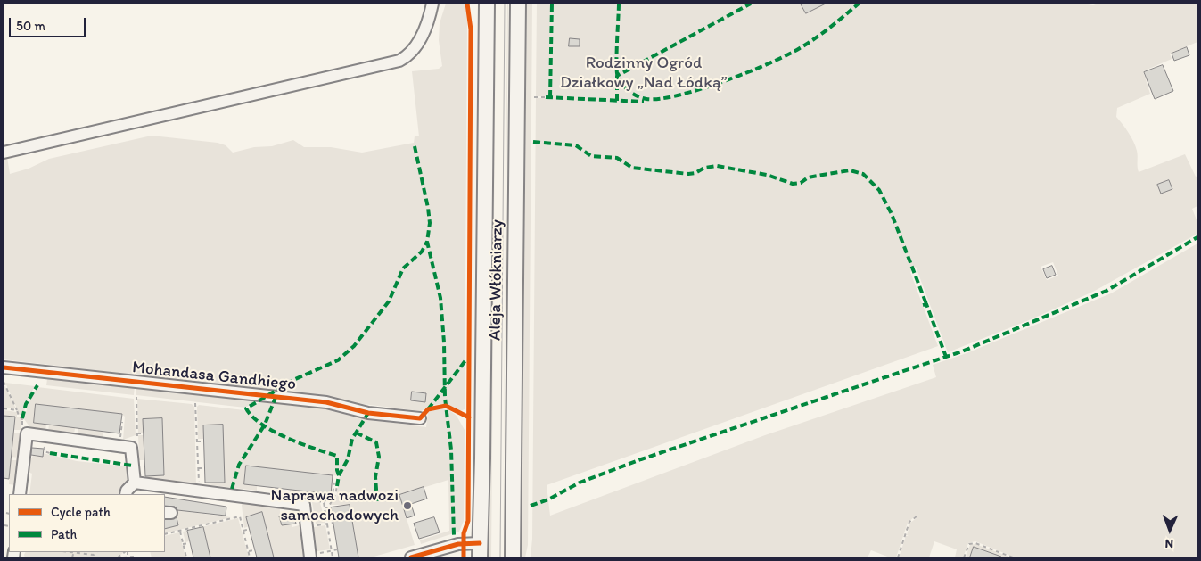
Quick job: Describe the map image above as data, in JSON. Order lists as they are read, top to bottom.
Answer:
{
  "streets": {
    "main road": ["Aleja Włókniarzy"],
    "street": ["Mohandasa Gandhiego"]
  },
  "parks": ["Rodzinny Ogród Działkowy „Nad Łódką”"],
  "places": ["Naprawa nadwozi samochodowych"],
  "legend": ["Cycle path", "Path"],
  "scale_bar": "50 m",
  "north": "bottom"
}
